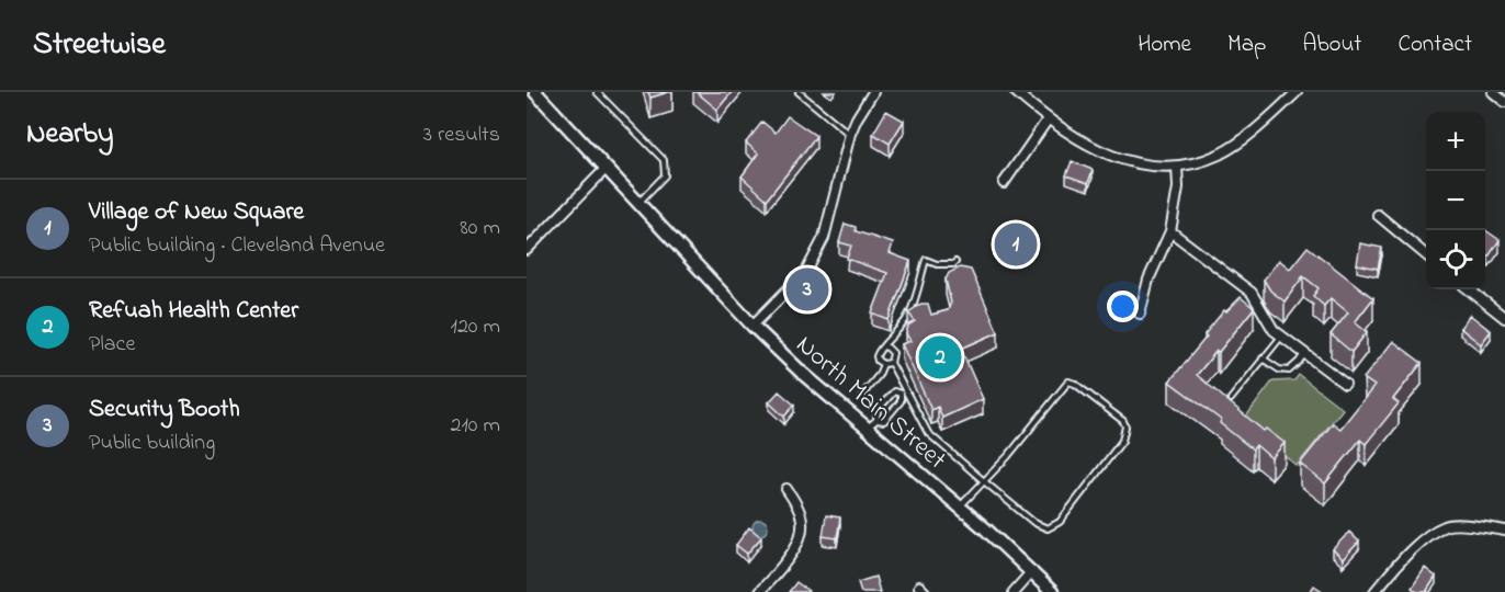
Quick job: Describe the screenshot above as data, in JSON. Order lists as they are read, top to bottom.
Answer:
{
  "streets": {
    "main road": ["North Main Street"]
  },
  "page": {
    "header": "Streetwise",
    "nav": [
      "Home",
      "Map",
      "About",
      "Contact"
    ],
    "heading": ["Nearby", "3 results"],
    "map_buttons": ["+", "−"],
    "list": [
      {
        "mark": "1",
        "name": "Village of New Square",
        "note": "Public building · Cleveland Avenue",
        "value": "80 m"
      },
      {
        "mark": "2",
        "name": "Refuah Health Center",
        "note": "Place",
        "value": "120 m"
      },
      {
        "mark": "3",
        "name": "Security Booth",
        "note": "Public building",
        "value": "210 m"
      }
    ],
    "pins": ["1", "3", "2"]
  }
}
